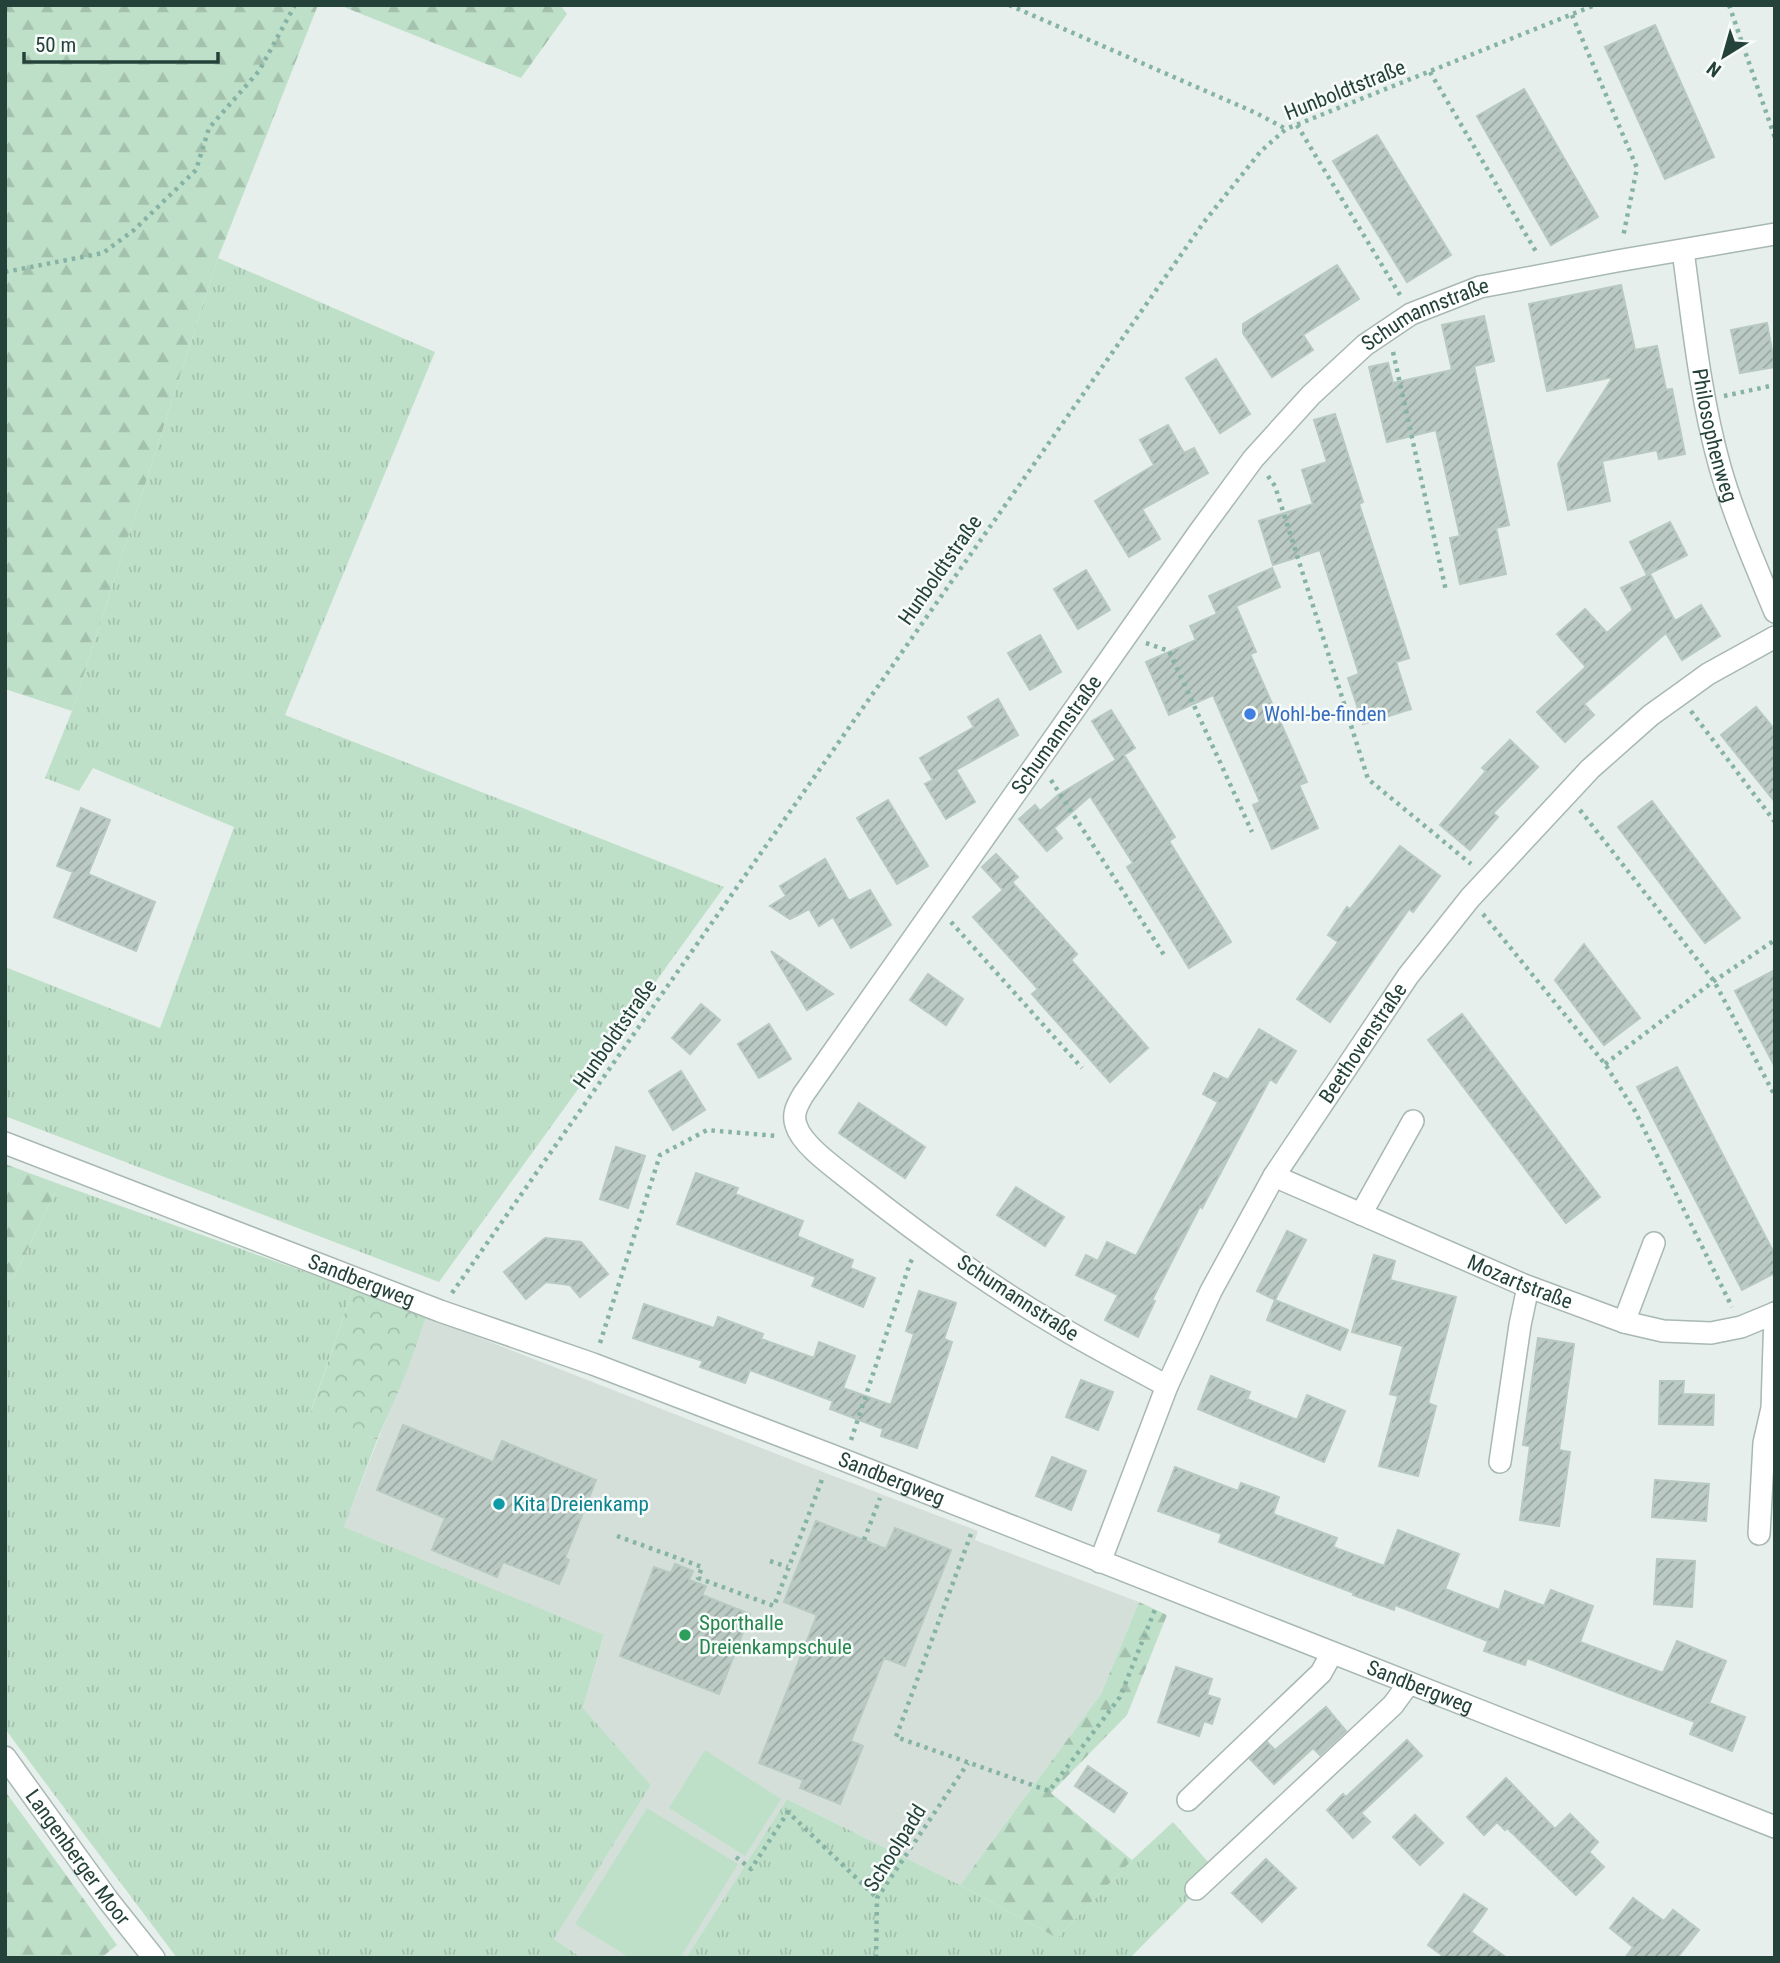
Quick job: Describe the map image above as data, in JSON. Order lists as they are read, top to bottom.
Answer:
{
  "streets": {
    "street": [
      "Schumannstraße",
      "Philosophenweg",
      "Beethovenstraße",
      "Sandbergweg",
      "Mozartstraße",
      "Langenberger Moor"
    ],
    "path": ["Hunboldtstraße", "Schoolpadd"]
  },
  "crossings": [
    ["Hunboldtstraße", "Sandbergweg"],
    ["Schumannstraße", "Philosophenweg"],
    ["Schumannstraße", "Beethovenstraße"],
    ["Beethovenstraße", "Sandbergweg"],
    ["Beethovenstraße", "Mozartstraße"]
  ],
  "places": ["Wohl-be-finden", "Kita Dreienkamp", "Sporthalle Dreienkampschule"],
  "scale_bar": "50 m",
  "north": "bottom left"
}
